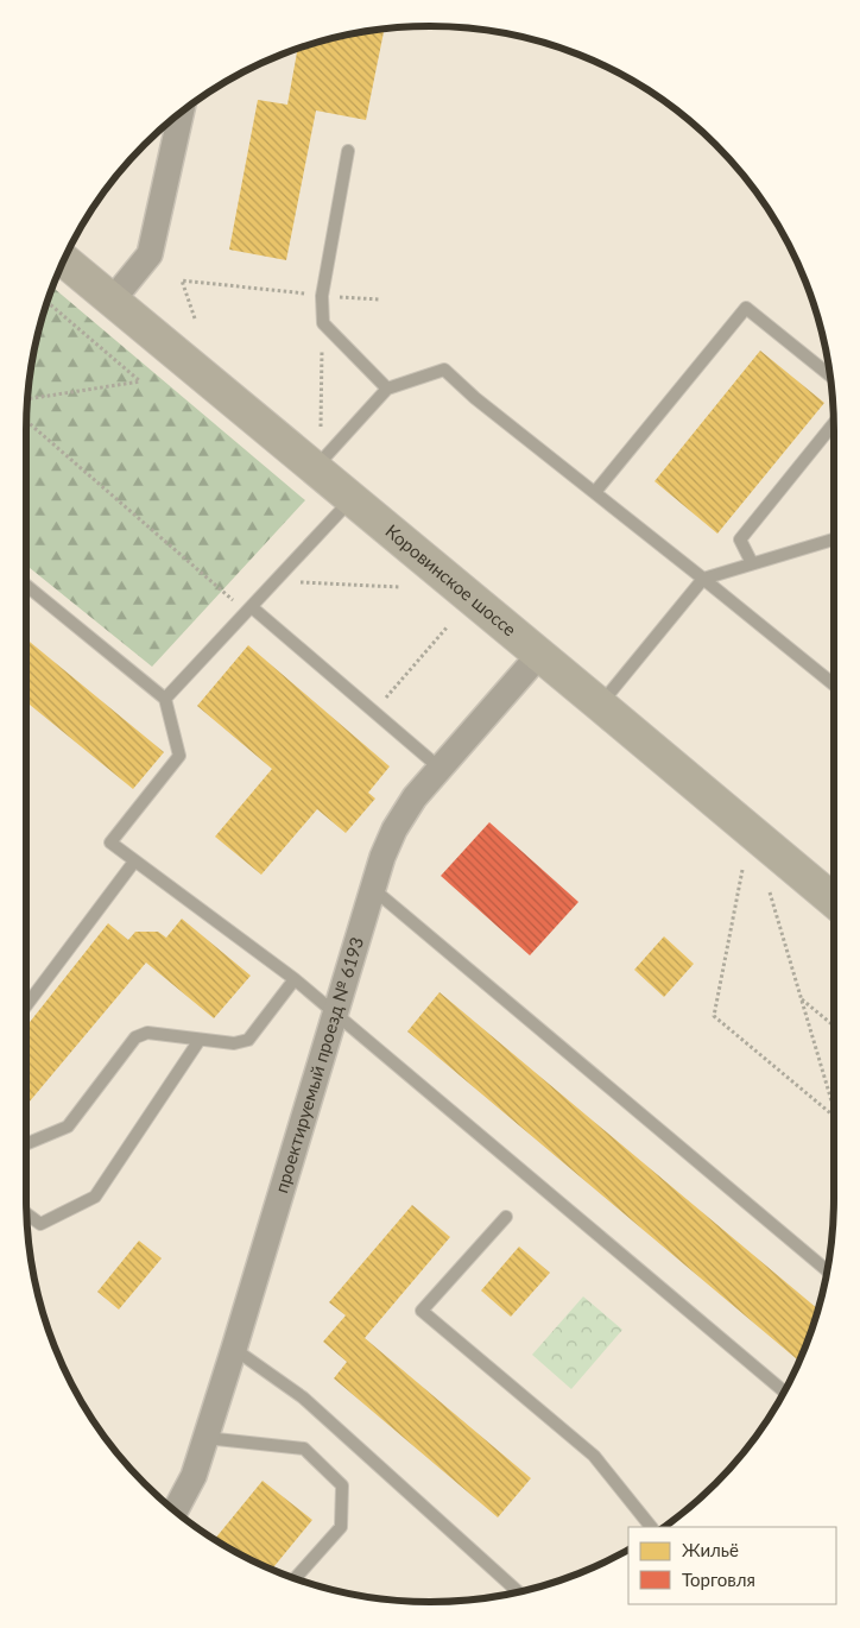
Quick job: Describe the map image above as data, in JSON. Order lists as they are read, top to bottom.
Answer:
{
  "streets": {
    "main road": ["Коровинское шоссе"],
    "street": ["проектируемый проезд № 6193"]
  },
  "crossings": [
    ["Коровинское шоссе", "проектируемый проезд № 6193"]
  ],
  "legend": ["Жильё", "Торговля"]
}
